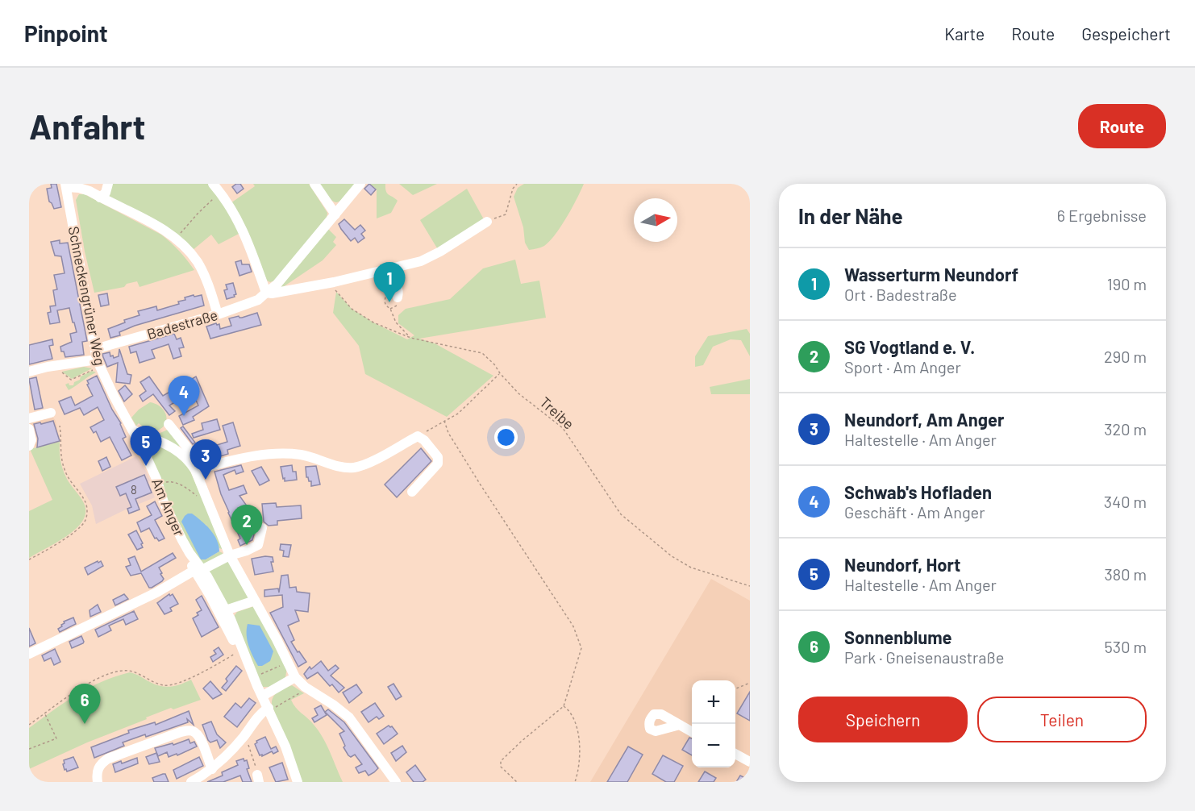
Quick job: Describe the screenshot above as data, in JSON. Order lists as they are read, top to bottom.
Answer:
{
  "streets": {
    "street": ["Schneckengrüner Weg", "Badestraße", "Am Anger"],
    "path": ["Treibe"]
  },
  "crossings": [
    ["Schneckengrüner Weg", "Badestraße"],
    ["Schneckengrüner Weg", "Am Anger"],
    ["Badestraße", "Treibe"]
  ],
  "house_numbers": ["8"],
  "north": "right",
  "page": {
    "header": "Pinpoint",
    "nav": ["Karte", "Route", "Gespeichert"],
    "buttons": [
      "Route",
      ["Speichern", "Teilen"]
    ],
    "title": "Anfahrt",
    "heading": ["In der Nähe", "6 Ergebnisse"],
    "list": [
      {
        "mark": "1",
        "name": "Wasserturm Neundorf",
        "note": "Ort · Badestraße",
        "value": "190 m"
      },
      {
        "mark": "2",
        "name": "SG Vogtland e. V.",
        "note": "Sport · Am Anger",
        "value": "290 m"
      },
      {
        "mark": "3",
        "name": "Neundorf, Am Anger",
        "note": "Haltestelle · Am Anger",
        "value": "320 m"
      },
      {
        "mark": "4",
        "name": "Schwab's Hofladen",
        "note": "Geschäft · Am Anger",
        "value": "340 m"
      },
      {
        "mark": "5",
        "name": "Neundorf, Hort",
        "note": "Haltestelle · Am Anger",
        "value": "380 m"
      },
      {
        "mark": "6",
        "name": "Sonnenblume",
        "note": "Park · Gneisenaustraße",
        "value": "530 m"
      }
    ],
    "pins": [
      "1",
      "4",
      "5",
      "3",
      "2",
      "6"
    ],
    "map_buttons": ["+", "−"]
  }
}
